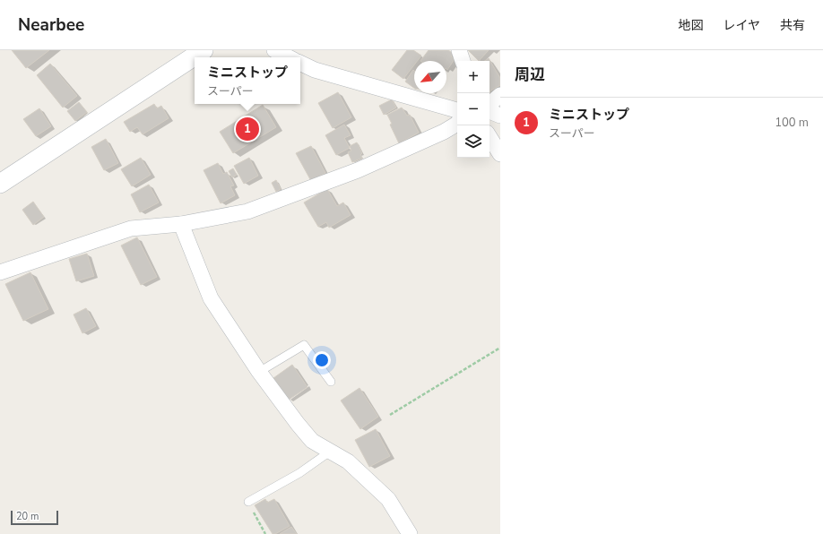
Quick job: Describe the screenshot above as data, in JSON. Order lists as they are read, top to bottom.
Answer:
{
  "scale_bar": "20 m",
  "north": "bottom left",
  "page": {
    "header": "Nearbee",
    "nav": ["地図", "レイヤ", "共有"],
    "heading": "周辺",
    "popup": ["ミニストップ", "スーパー"],
    "map_buttons": ["+", "−"],
    "list": [
      {
        "mark": "1",
        "name": "ミニストップ",
        "note": "スーパー",
        "value": "100 m"
      }
    ],
    "pins": "1",
    "scale": "20 m"
  }
}
